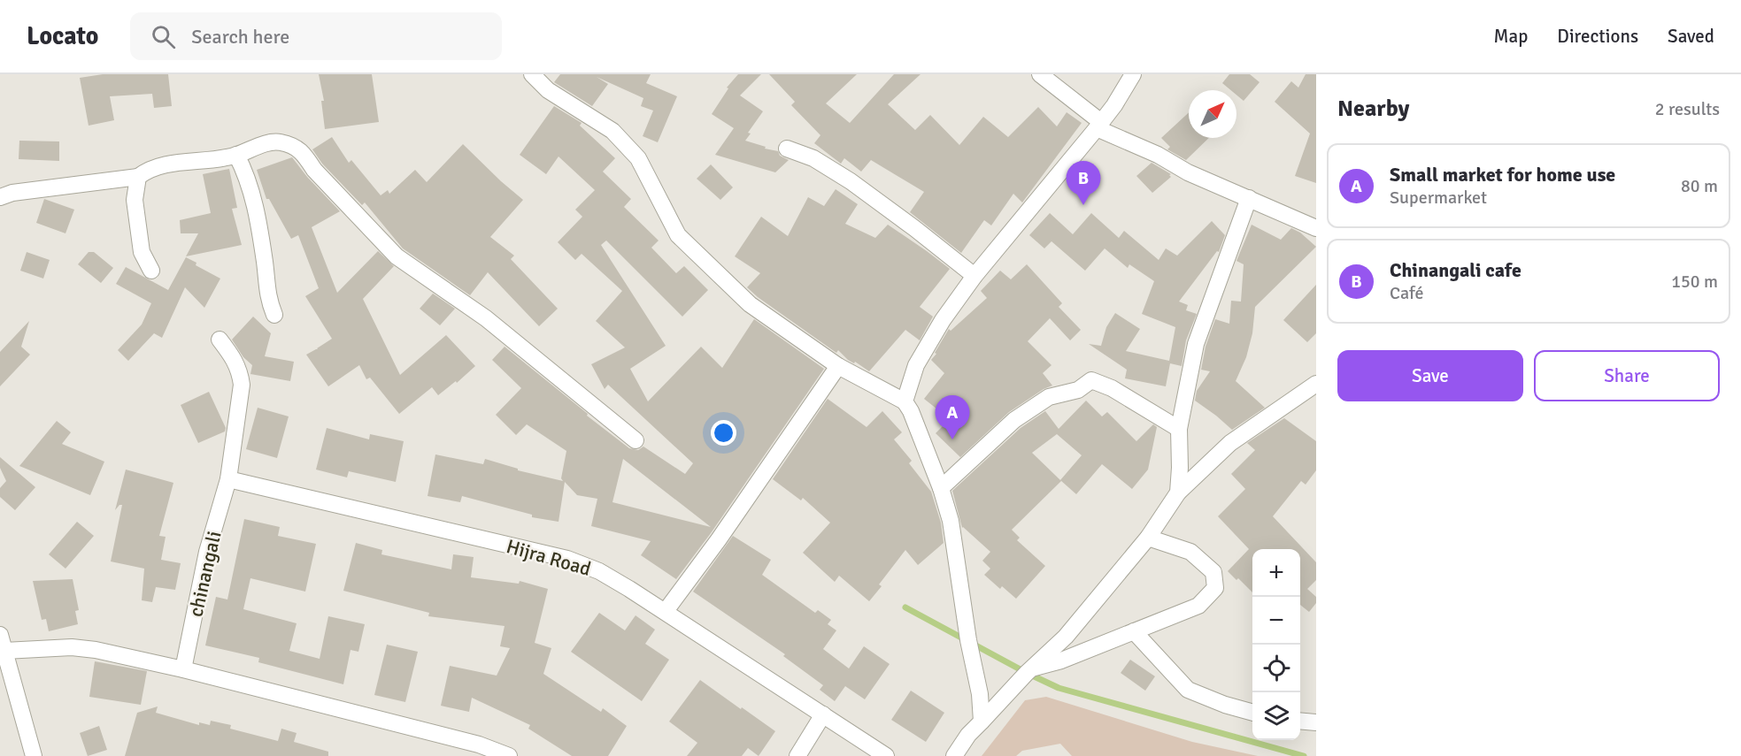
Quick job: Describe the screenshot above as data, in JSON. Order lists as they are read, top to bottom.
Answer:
{
  "streets": {
    "street": ["Hijra Road", "chinangali"]
  },
  "crossings": [
    ["Hijra Road", "chinangali"]
  ],
  "north": "top right",
  "page": {
    "header": "Locato",
    "search": "Search here",
    "nav": ["Map", "Directions", "Saved"],
    "heading": ["Nearby", "2 results"],
    "list": [
      {
        "mark": "A",
        "name": "Small market for home use",
        "note": "Supermarket",
        "value": "80 m"
      },
      {
        "mark": "B",
        "name": "Chinangali cafe",
        "note": "Café",
        "value": "150 m"
      }
    ],
    "pins": ["B", "A"],
    "buttons": ["Save", "Share"],
    "map_buttons": ["+", "−"]
  }
}
